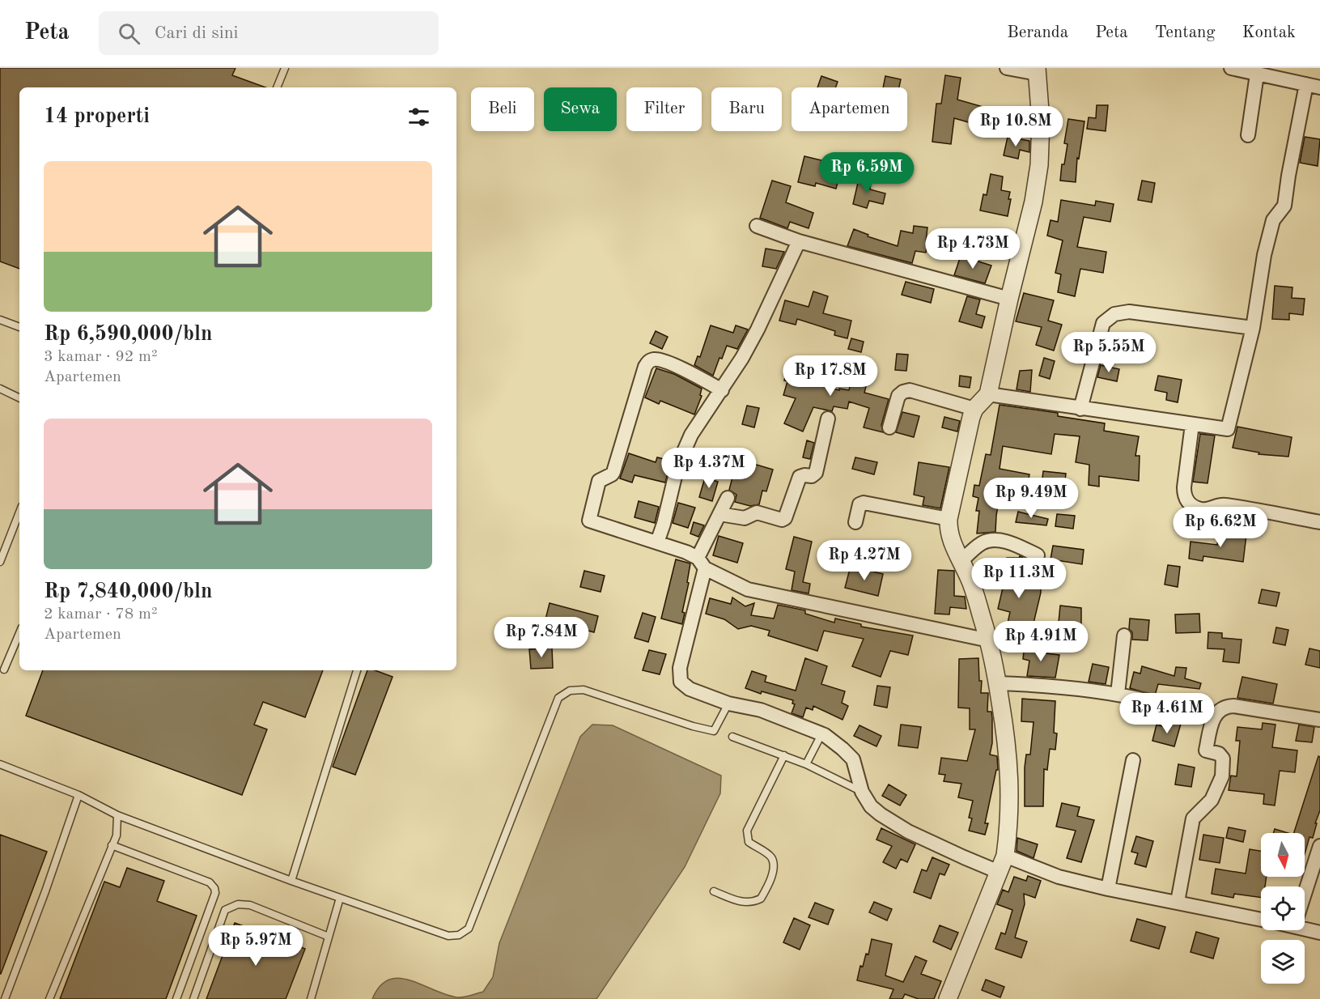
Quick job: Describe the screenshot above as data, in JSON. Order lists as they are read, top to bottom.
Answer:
{
  "north": "bottom",
  "page": {
    "header": "Peta",
    "search": "Cari di sini",
    "nav": [
      "Beranda",
      "Peta",
      "Tentang",
      "Kontak"
    ],
    "chip": [
      "Beli",
      "Sewa",
      "Filter",
      "Baru",
      "Apartemen"
    ],
    "heading": "14 properti",
    "price": [
      "Rp 10.8M",
      "Rp 6.59M",
      "Rp 4.73M",
      "Rp 5.55M",
      "Rp 17.8M",
      "Rp 4.37M",
      "Rp 9.49M",
      "Rp 6.62M",
      "Rp 4.27M",
      "Rp 11.3M",
      "Rp 7.84M",
      "Rp 4.91M",
      "Rp 4.61M",
      "Rp 5.97M"
    ],
    "list": [
      {
        "name": "Rp 6,590,000/bln",
        "note": "3 kamar · 92 m² · Apartemen"
      },
      {
        "name": "Rp 7,840,000/bln",
        "note": "2 kamar · 78 m² · Apartemen"
      }
    ]
  }
}
